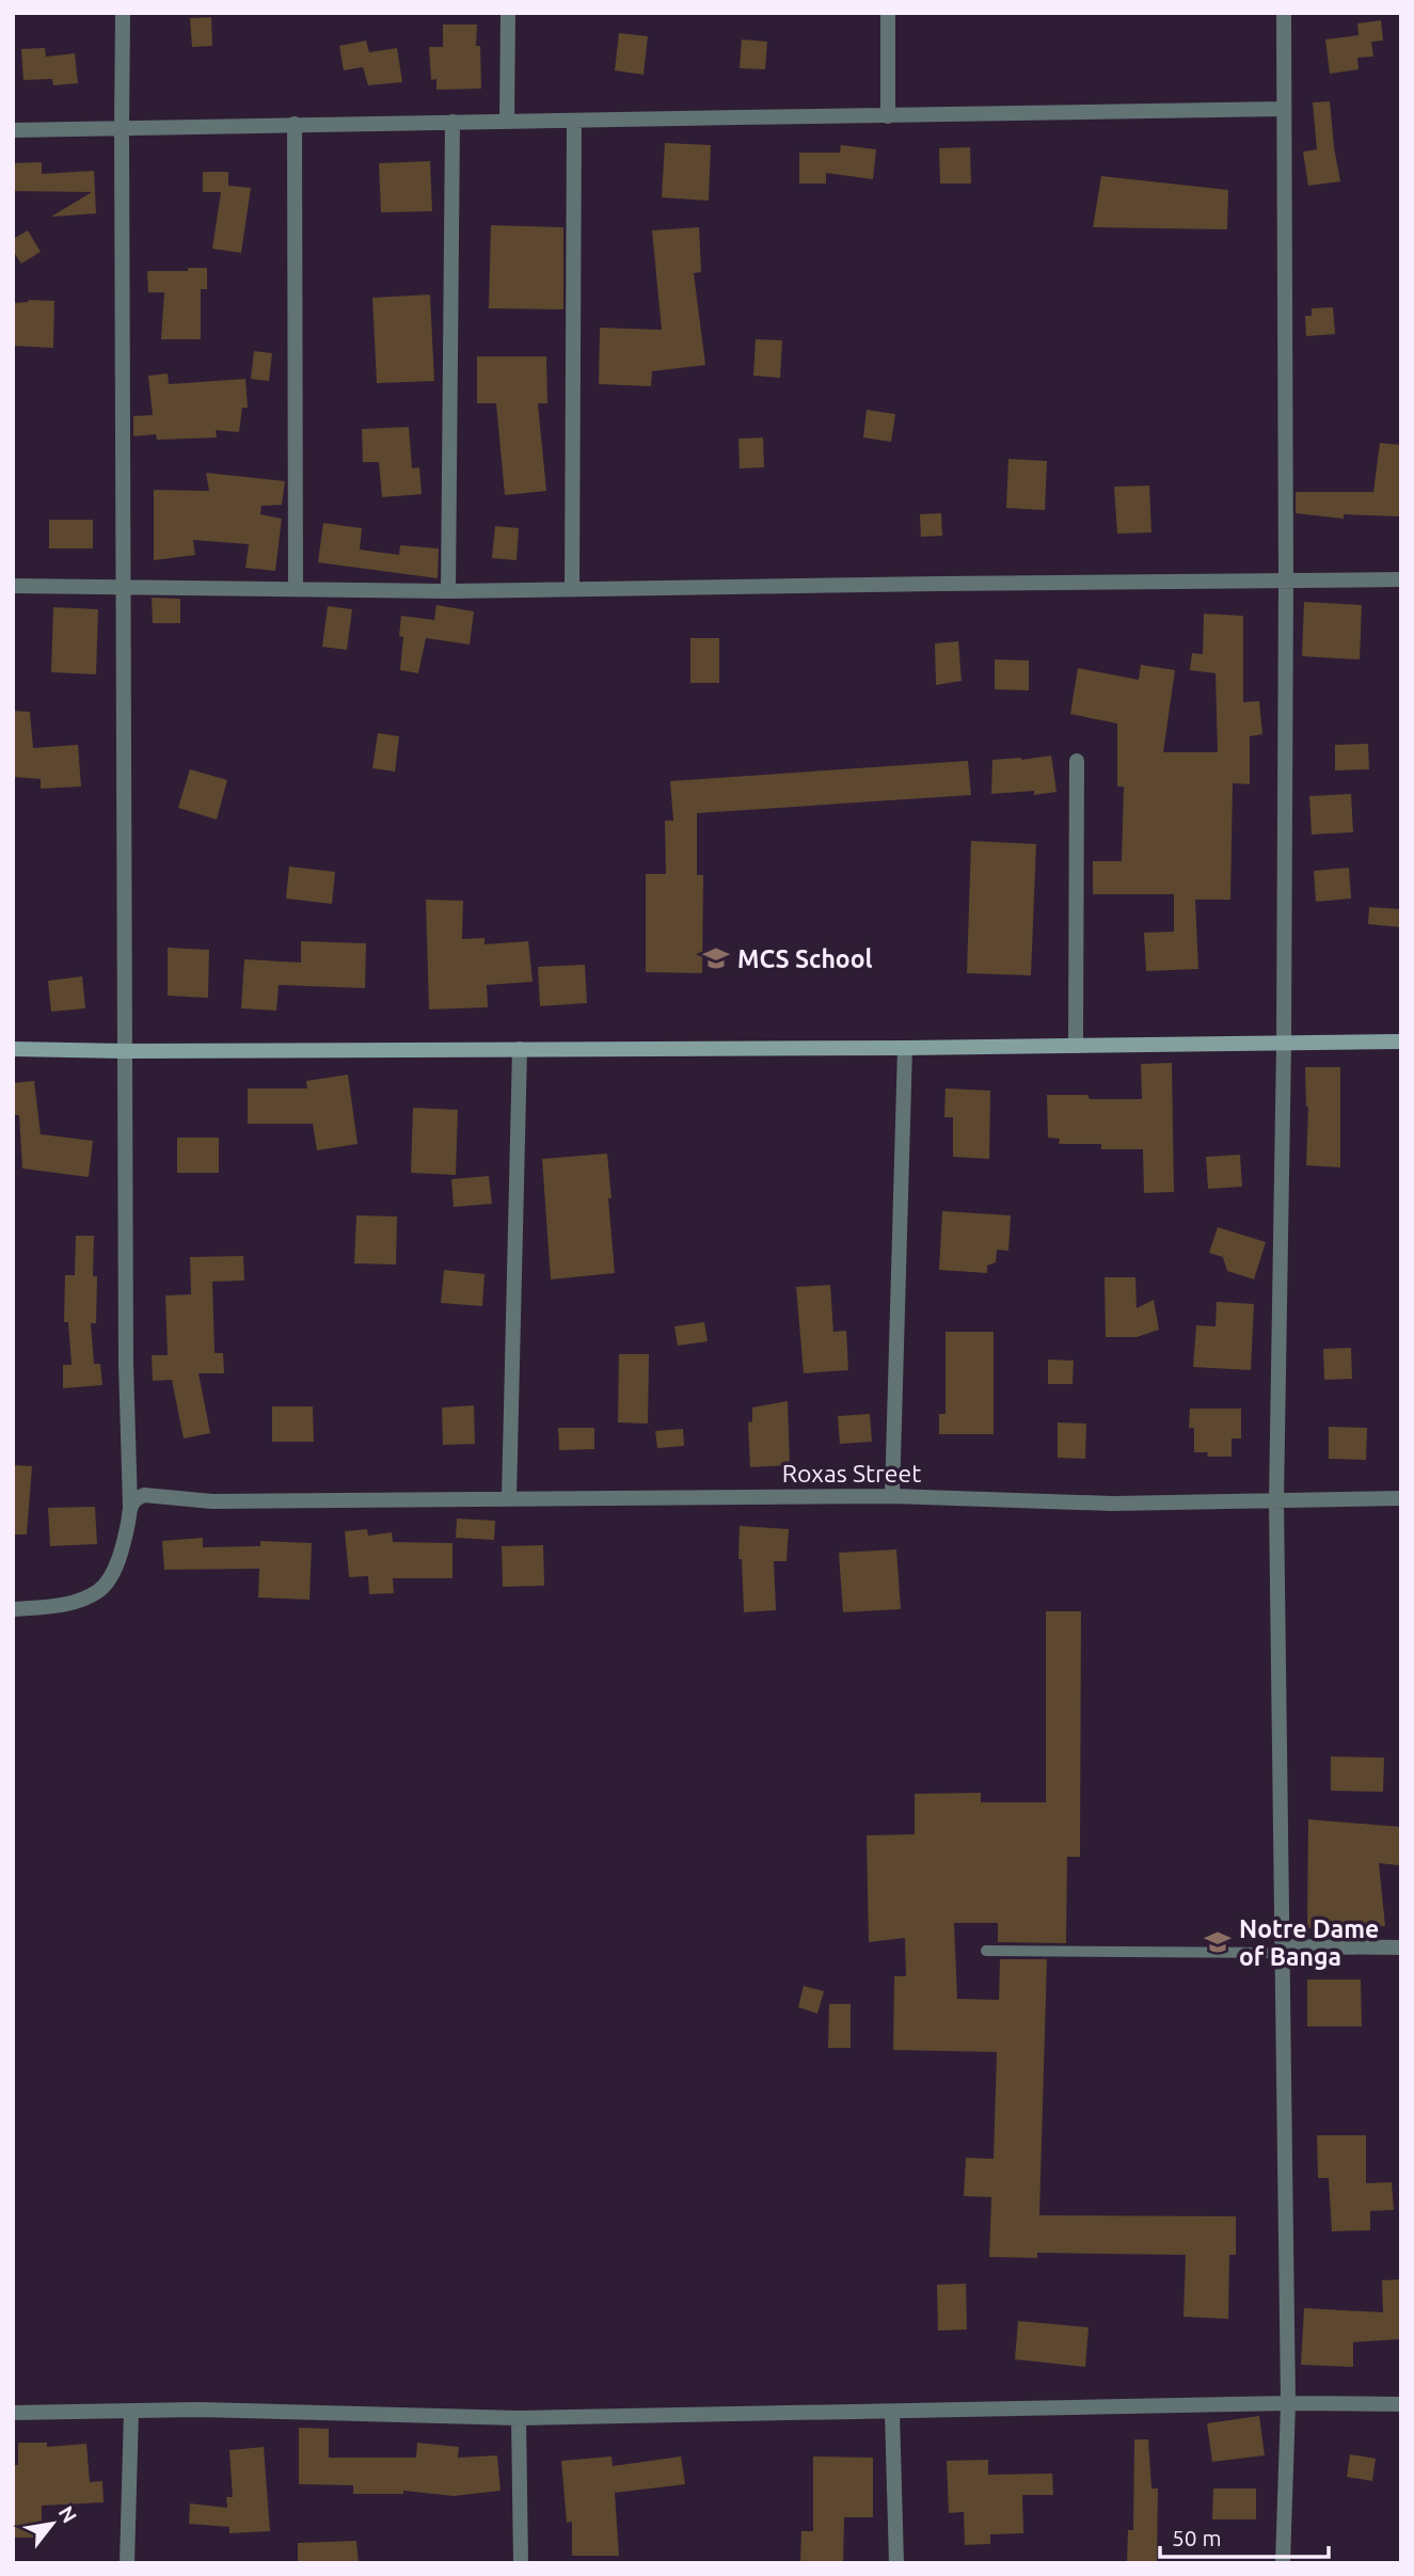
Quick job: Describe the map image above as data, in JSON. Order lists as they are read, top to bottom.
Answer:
{
  "streets": {
    "street": ["Roxas Street"]
  },
  "places": {
    "school or university": ["MCS School", "Notre Dame of Banga"]
  },
  "scale_bar": "50 m",
  "north": "top right"
}
